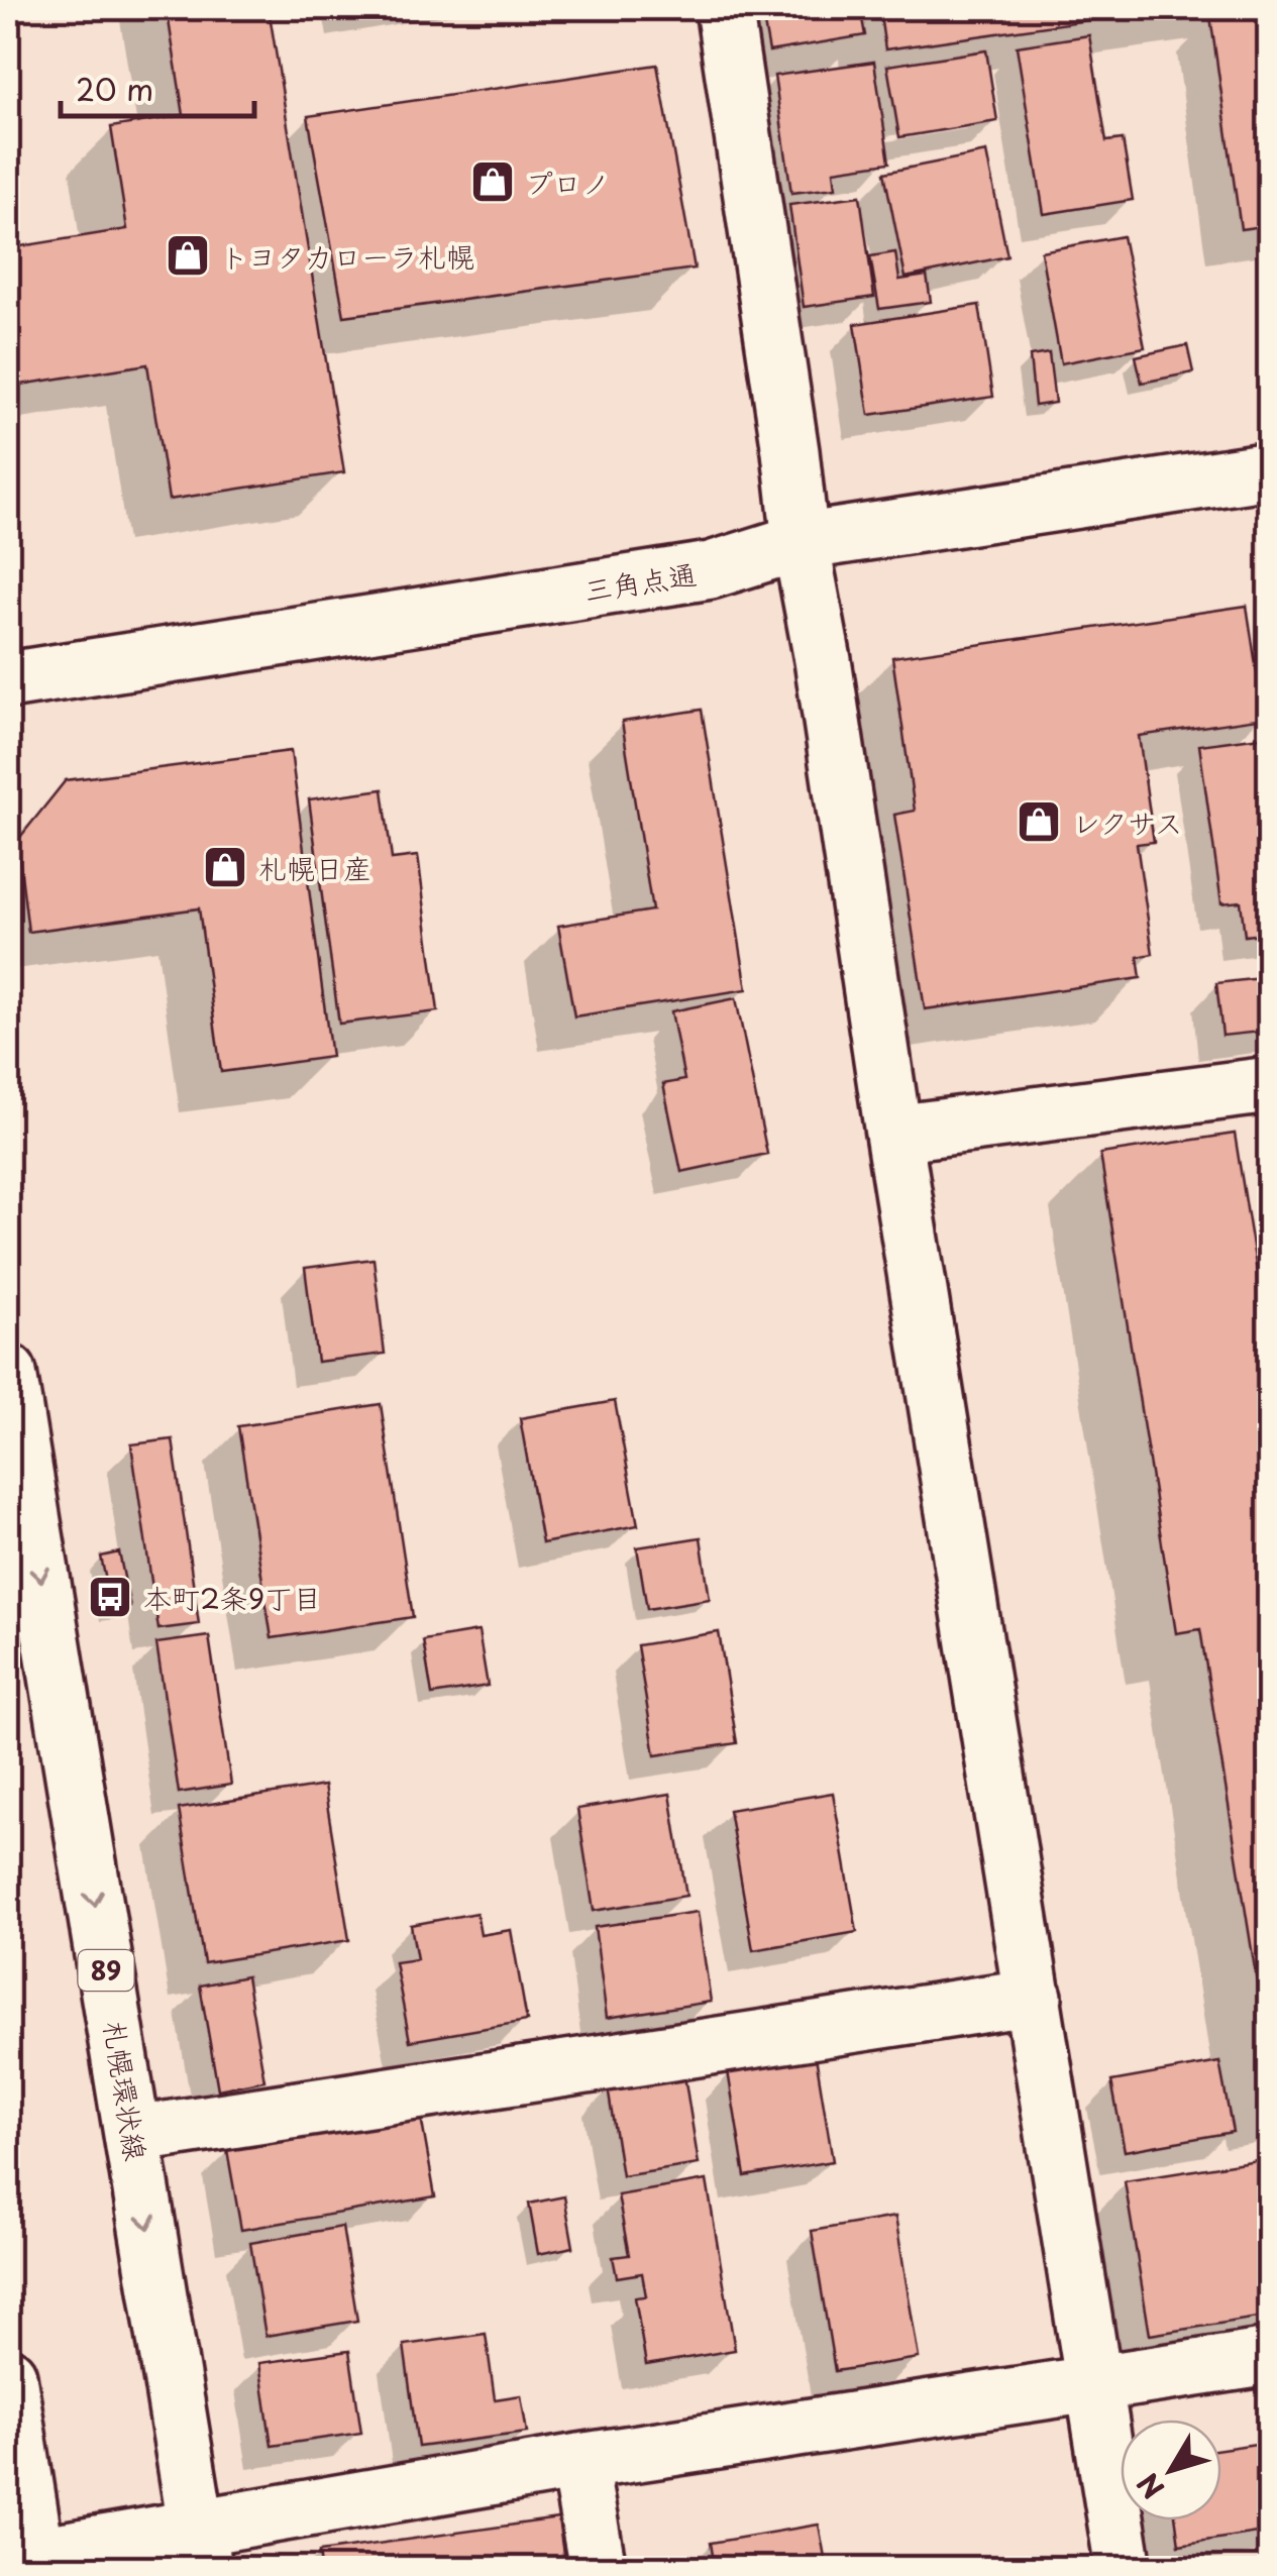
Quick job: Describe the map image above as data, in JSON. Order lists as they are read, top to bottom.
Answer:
{
  "streets": {
    "street": ["三角点通", "89", "札幌環状線"]
  },
  "one_way": ["札幌環状線"],
  "places": {
    "shop": [
      "プロノ",
      "トヨタカローラ札幌",
      "レクサス",
      "札幌日産"
    ],
    "bus stop": ["本町2条9丁目"]
  },
  "scale_bar": "20 m",
  "north": "bottom left"
}
